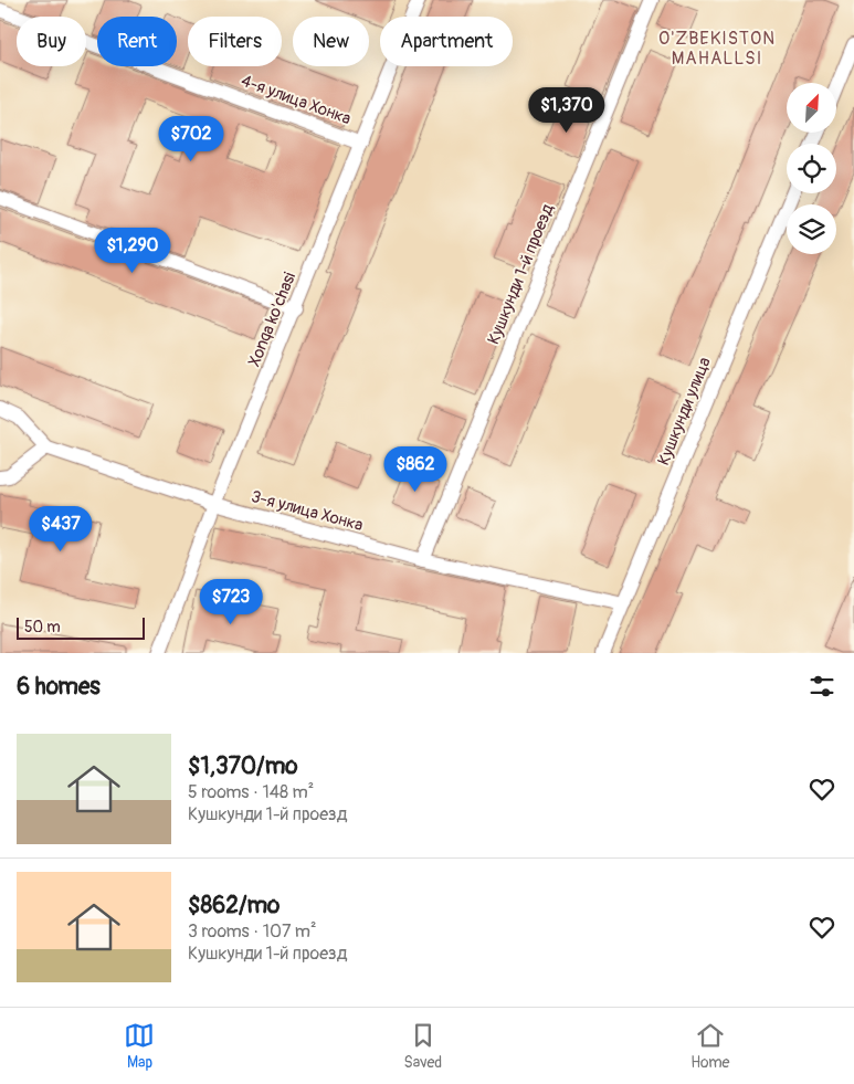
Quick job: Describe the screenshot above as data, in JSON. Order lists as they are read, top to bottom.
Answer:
{
  "streets": {
    "street": [
      "4-я улица Хонка",
      "Кушкунди 1-й проезд",
      "Xonqa ko'chasi",
      "Кушкунди улица",
      "3-я улица Хонка"
    ]
  },
  "crossings": [
    ["4-я улица Хонка", "Xonqa ko'chasi"],
    ["Кушкунди 1-й проезд", "3-я улица Хонка"],
    ["Xonqa ko'chasi", "3-я улица Хонка"],
    ["Кушкунди улица", "3-я улица Хонка"]
  ],
  "districts": ["O'ZBEKISTON MAHALLSI"],
  "scale_bar": "50 m",
  "north": "top right",
  "page": {
    "chip": [
      "Buy",
      "Rent",
      "Filters",
      "New",
      "Apartment"
    ],
    "price": [
      "$1,370",
      "$702",
      "$1,290",
      "$862",
      "$437",
      "$723"
    ],
    "scale": "50 m",
    "heading": "6 homes",
    "list": [
      {
        "name": "$1,370/mo",
        "note": "5 rooms · 148 m² · Кушкунди 1-й проезд"
      },
      {
        "name": "$862/mo",
        "note": "3 rooms · 107 m² · Кушкунди 1-й проезд"
      }
    ],
    "tabs": ["Map", "Saved", "Home"]
  }
}
